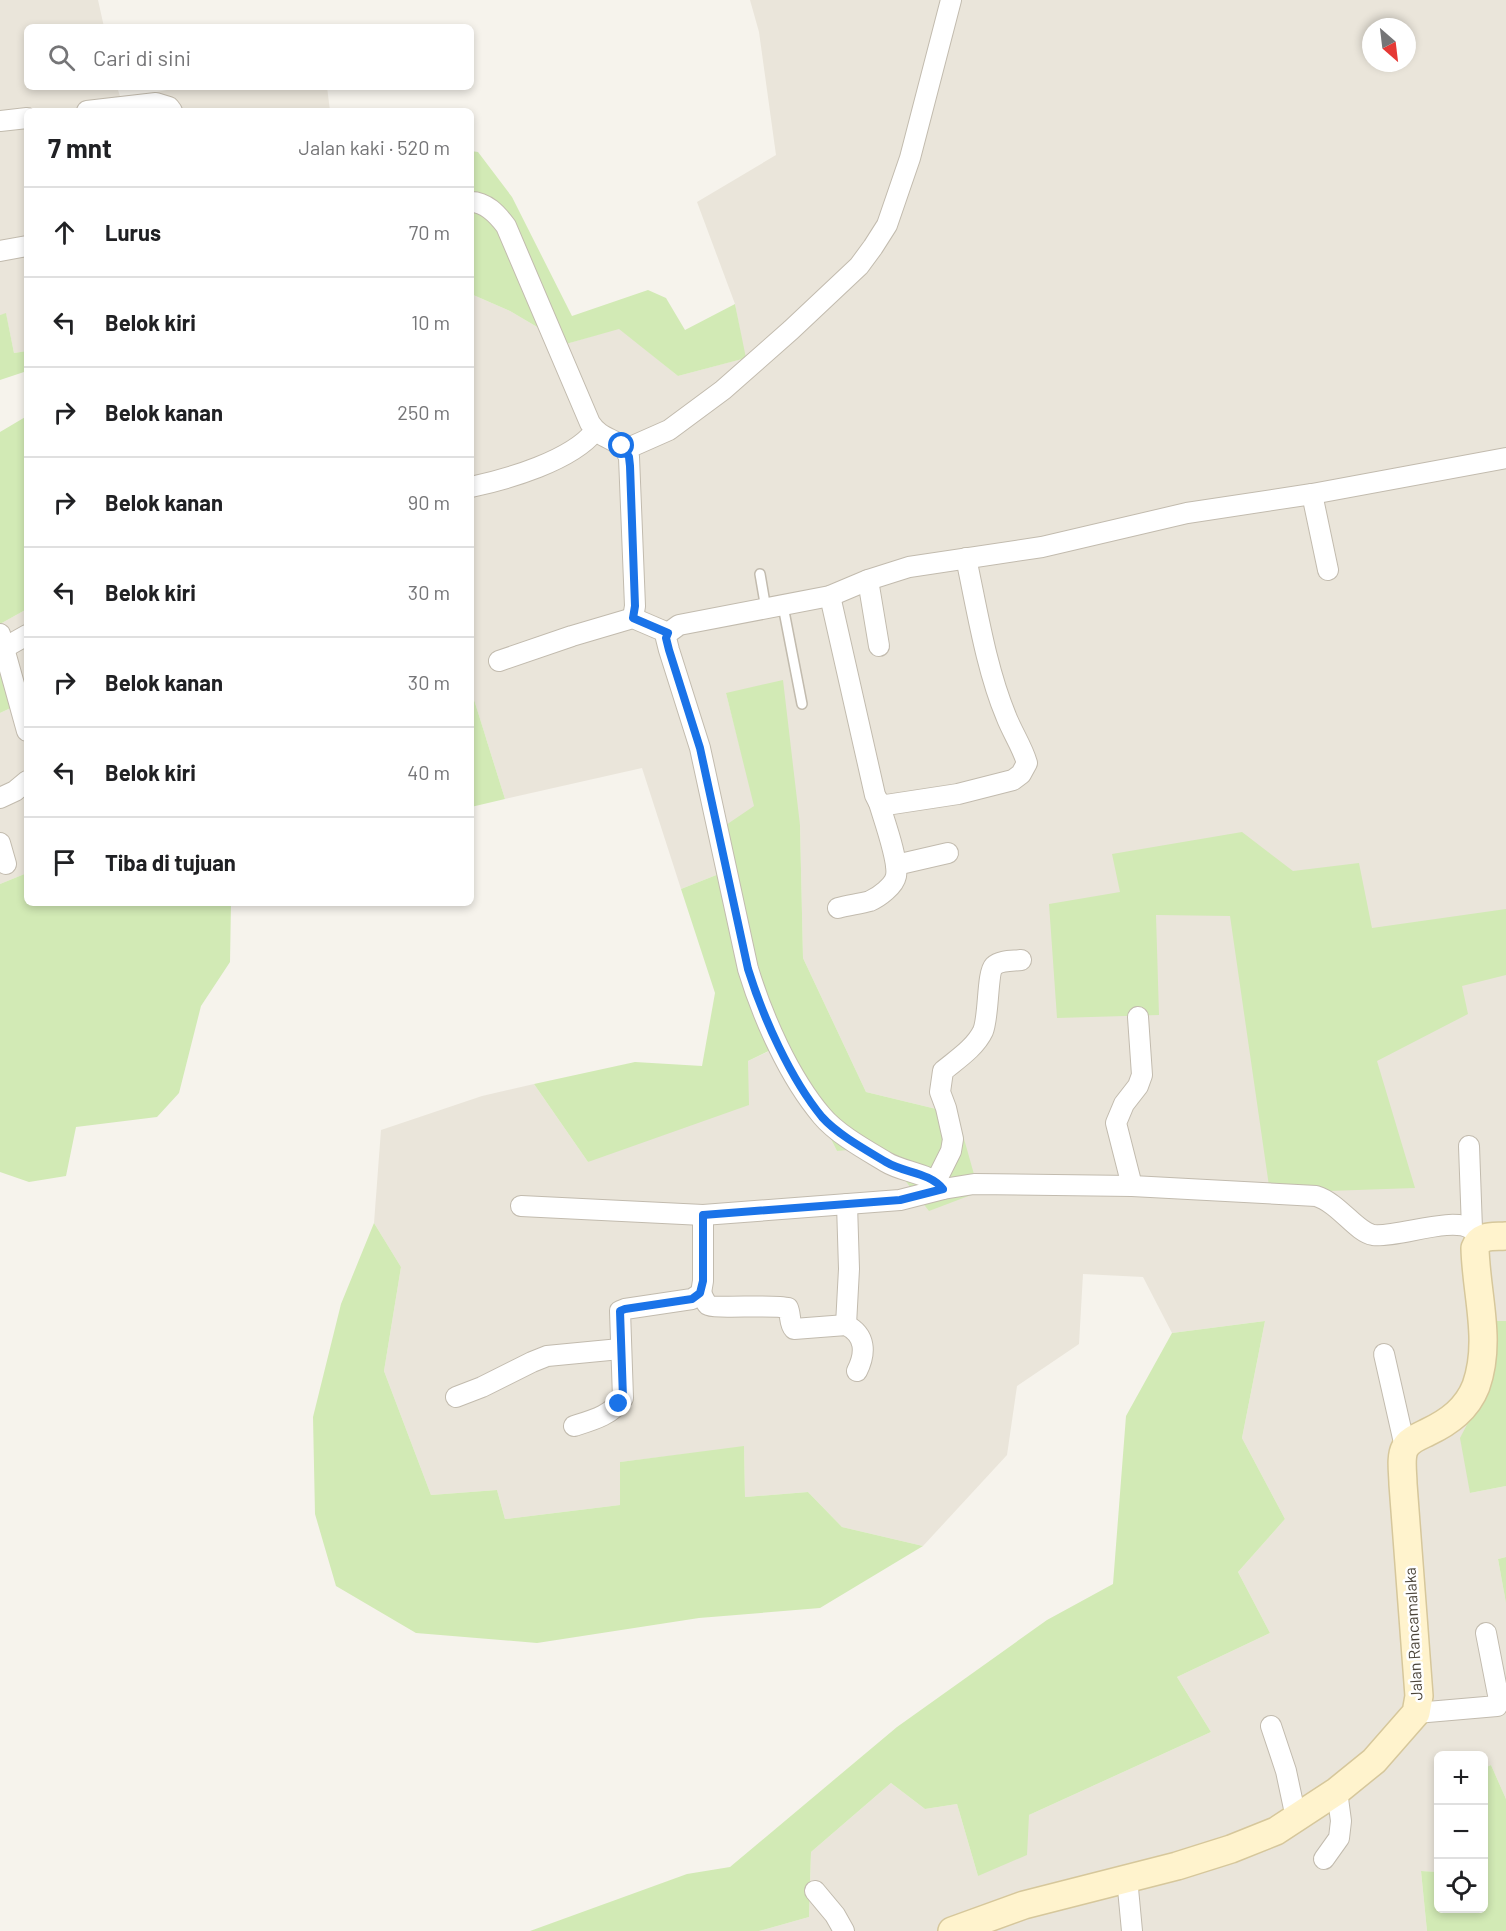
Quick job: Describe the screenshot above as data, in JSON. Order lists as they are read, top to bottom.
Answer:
{
  "streets": {
    "street": ["Jalan Rancamalaka"]
  },
  "north": "bottom right",
  "page": {
    "search": "Cari di sini",
    "heading": ["7 mnt", "Jalan kaki · 520 m"],
    "list": [
      ["Lurus", "70 m"],
      ["Belok kiri", "10 m"],
      ["Belok kanan", "250 m"],
      ["Belok kanan", "90 m"],
      ["Belok kiri", "30 m"],
      ["Belok kanan", "30 m"],
      ["Belok kiri", "40 m"],
      "Tiba di tujuan"
    ],
    "map_buttons": ["+", "−"]
  }
}
